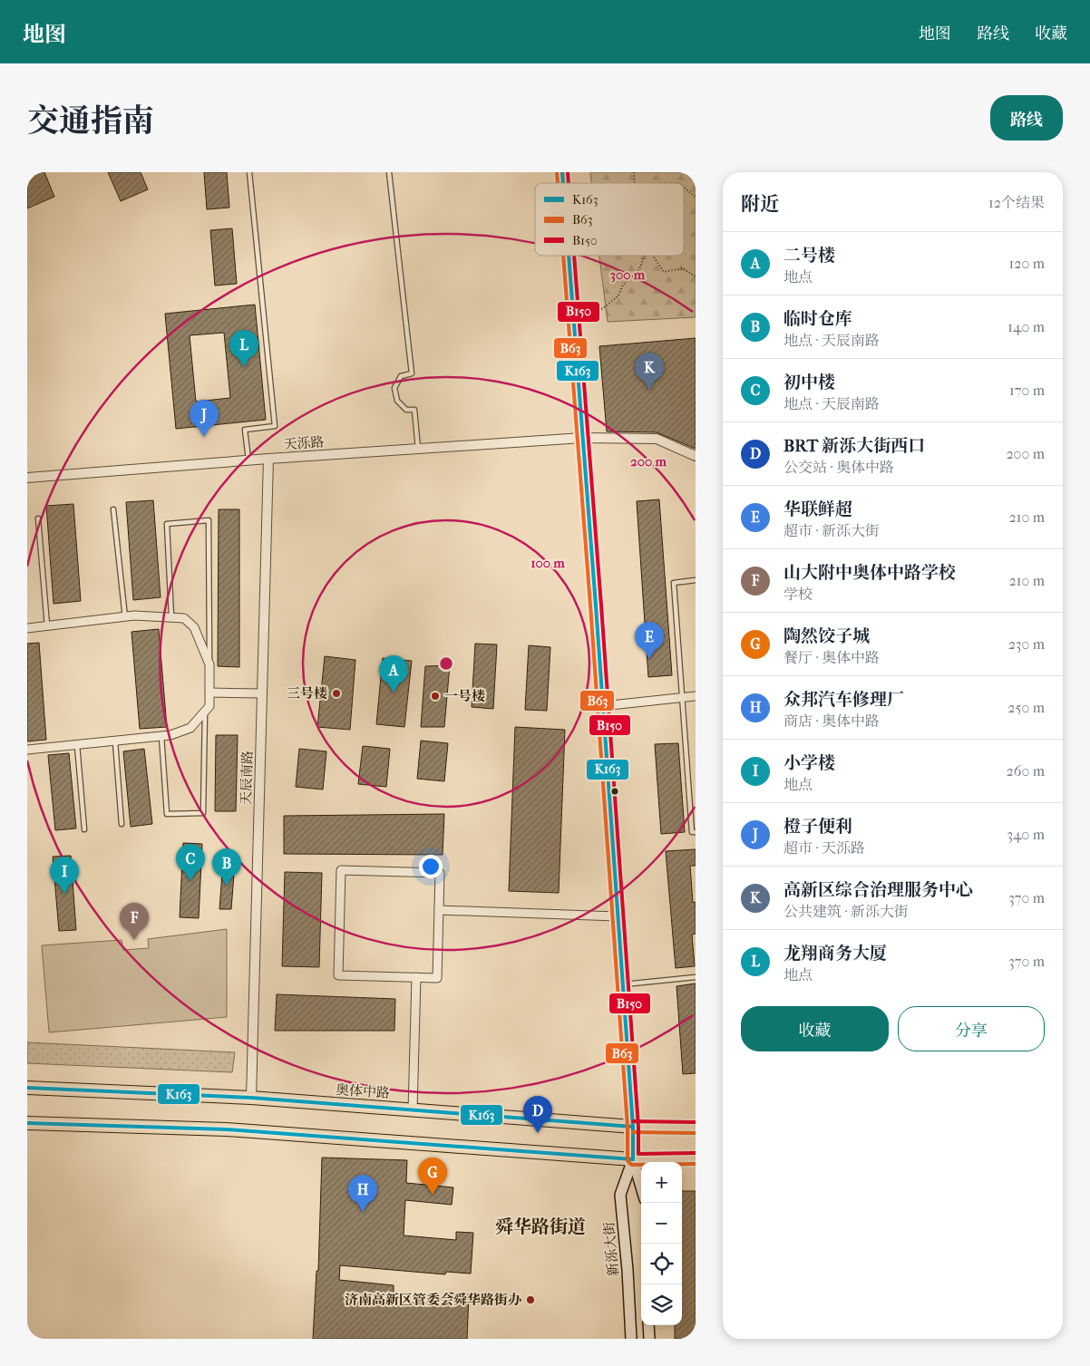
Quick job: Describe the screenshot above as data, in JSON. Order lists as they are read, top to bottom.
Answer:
{
  "streets": {
    "main road": ["奥体中路", "新泺大街"],
    "street": ["天泺路", "天辰南路"]
  },
  "crossings": [
    ["天泺路", "天辰南路"],
    ["天泺路", "新泺大街"],
    ["天辰南路", "奥体中路"],
    ["奥体中路", "新泺大街"]
  ],
  "districts": ["舜华路街道"],
  "places": ["三号楼", "一号楼", "济南高新区管委会舜华路街办"],
  "lines": ["transit line K163", "transit line B63", "transit line B150"],
  "legend": ["K163", "B63", "B150"],
  "page": {
    "header": "地图",
    "nav": ["地图", "路线", "收藏"],
    "title": "交通指南",
    "buttons": [
      "路线",
      ["收藏", "分享"]
    ],
    "heading": ["附近", "12个结果"],
    "list": [
      {
        "mark": "A",
        "name": "二号楼",
        "note": "地点",
        "value": "120 m"
      },
      {
        "mark": "B",
        "name": "临时仓库",
        "note": "地点 · 天辰南路",
        "value": "140 m"
      },
      {
        "mark": "C",
        "name": "初中楼",
        "note": "地点 · 天辰南路",
        "value": "170 m"
      },
      {
        "mark": "D",
        "name": "BRT 新泺大街西口",
        "note": "公交站 · 奥体中路",
        "value": "200 m"
      },
      {
        "mark": "E",
        "name": "华联鲜超",
        "note": "超市 · 新泺大街",
        "value": "210 m"
      },
      {
        "mark": "F",
        "name": "山大附中奥体中路学校",
        "note": "学校",
        "value": "210 m"
      },
      {
        "mark": "G",
        "name": "陶然饺子城",
        "note": "餐厅 · 奥体中路",
        "value": "230 m"
      },
      {
        "mark": "H",
        "name": "众邦汽车修理厂",
        "note": "商店 · 奥体中路",
        "value": "250 m"
      },
      {
        "mark": "I",
        "name": "小学楼",
        "note": "地点",
        "value": "260 m"
      },
      {
        "mark": "J",
        "name": "橙子便利",
        "note": "超市 · 天泺路",
        "value": "340 m"
      },
      {
        "mark": "K",
        "name": "高新区综合治理服务中心",
        "note": "公共建筑 · 新泺大街",
        "value": "370 m"
      },
      {
        "mark": "L",
        "name": "龙翔商务大厦",
        "note": "地点",
        "value": "370 m"
      }
    ],
    "pins": [
      "L",
      "K",
      "J",
      "E",
      "A",
      "C",
      "B",
      "I",
      "F",
      "D",
      "G",
      "H"
    ],
    "map_buttons": ["+", "−"]
  },
  "rings": ["300 m", "200 m", "100 m"]
}
